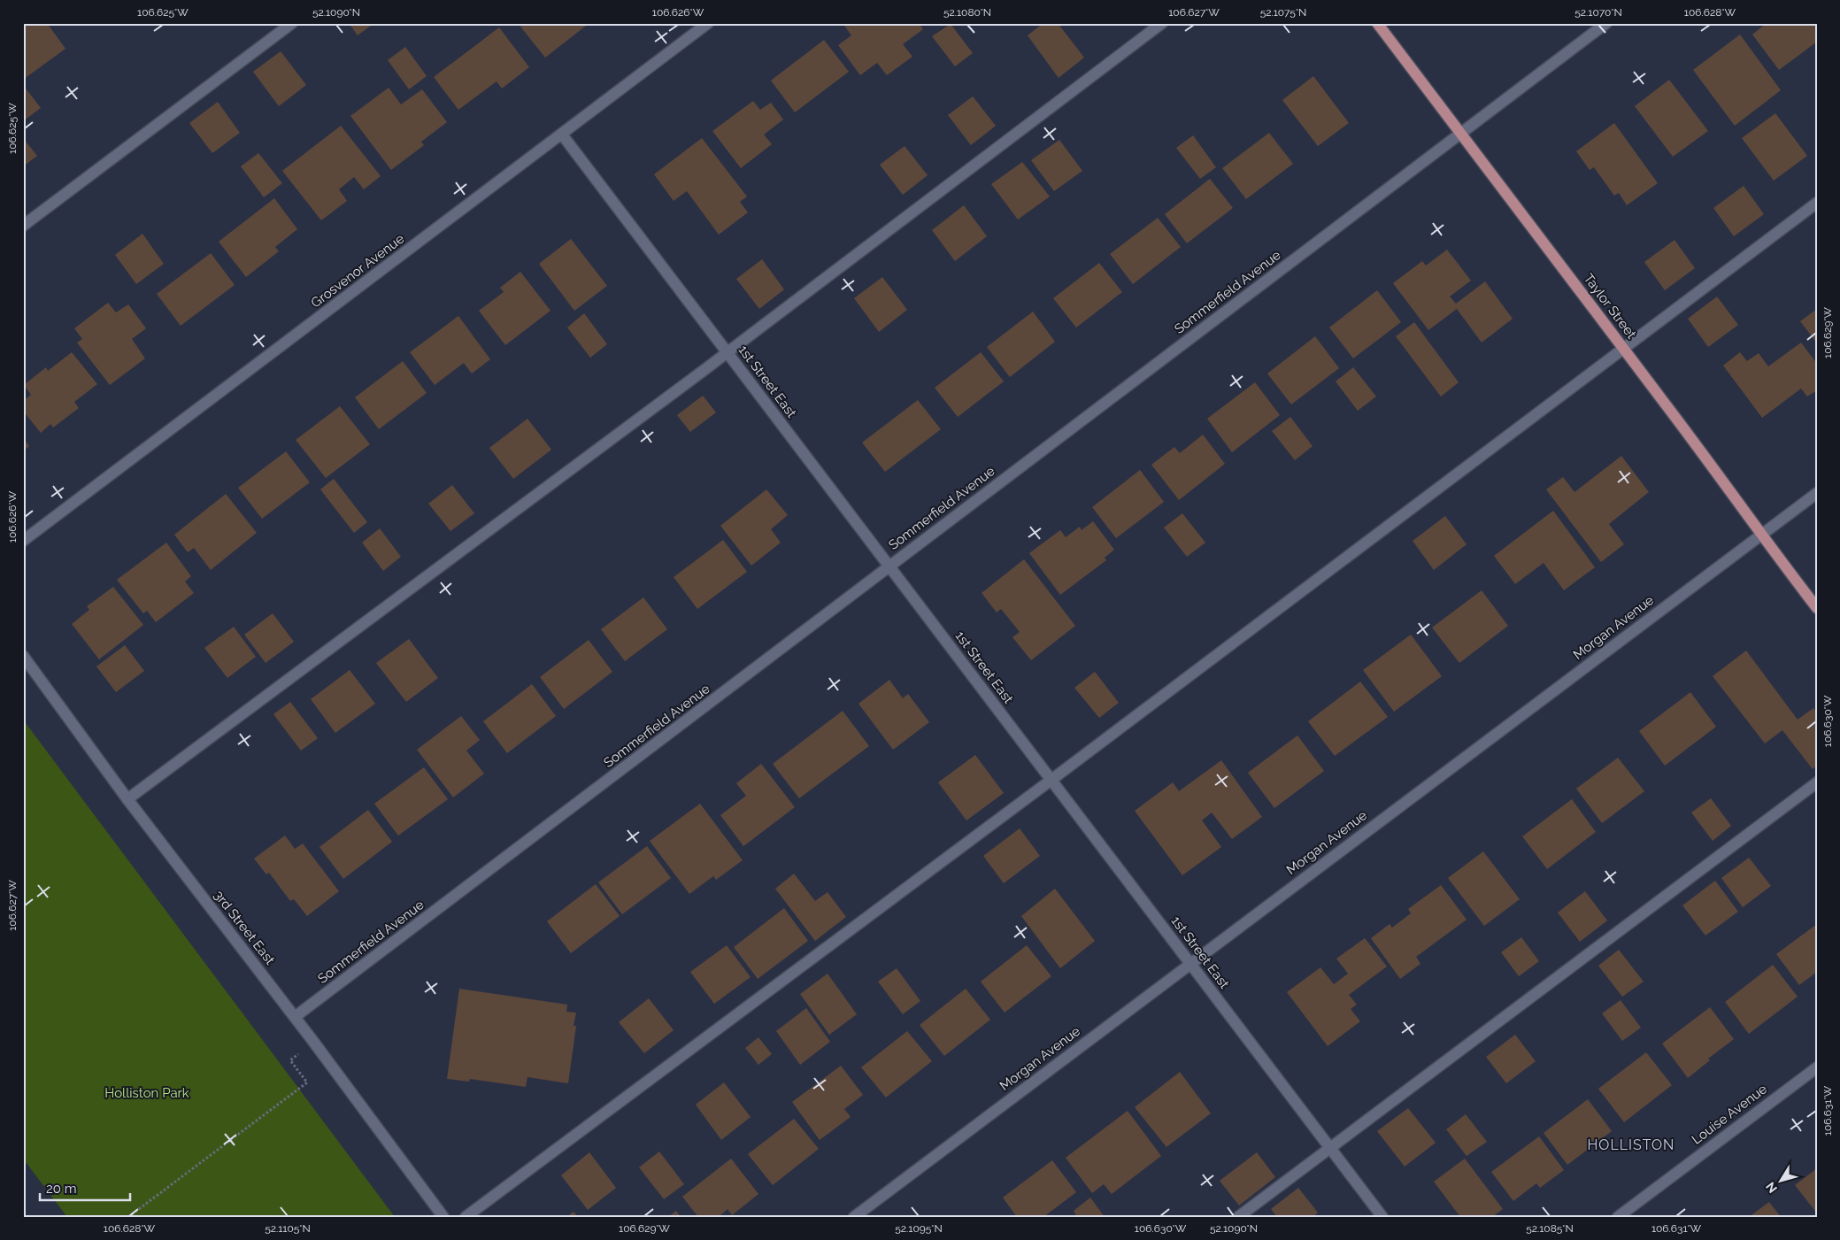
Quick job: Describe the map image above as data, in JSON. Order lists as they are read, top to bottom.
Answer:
{
  "streets": {
    "main road": ["Taylor Street"],
    "street": [
      "Grosvenor Avenue",
      "Sommerfield Avenue",
      "1st Street East",
      "Morgan Avenue",
      "3rd Street East",
      "Louise Avenue"
    ]
  },
  "crossings": [
    ["Grosvenor Avenue", "1st Street East"],
    ["Sommerfield Avenue", "Taylor Street"],
    ["Sommerfield Avenue", "1st Street East"],
    ["Sommerfield Avenue", "3rd Street East"],
    ["Taylor Street", "Morgan Avenue"],
    ["1st Street East", "Morgan Avenue"]
  ],
  "districts": ["HOLLISTON"],
  "parks": ["Holliston Park"],
  "scale_bar": "20 m",
  "north": "bottom left",
  "coordinates": [
    "106.625°W",
    "52.1090°N",
    "106.626°W",
    "52.1080°N",
    "106.627°W",
    "52.1075°N",
    "52.1070°N",
    "106.628°W",
    "106.629°W",
    "106.630°W",
    "106.631°W",
    "52.1105°N",
    "52.1095°N",
    "52.1085°N"
  ]
}
